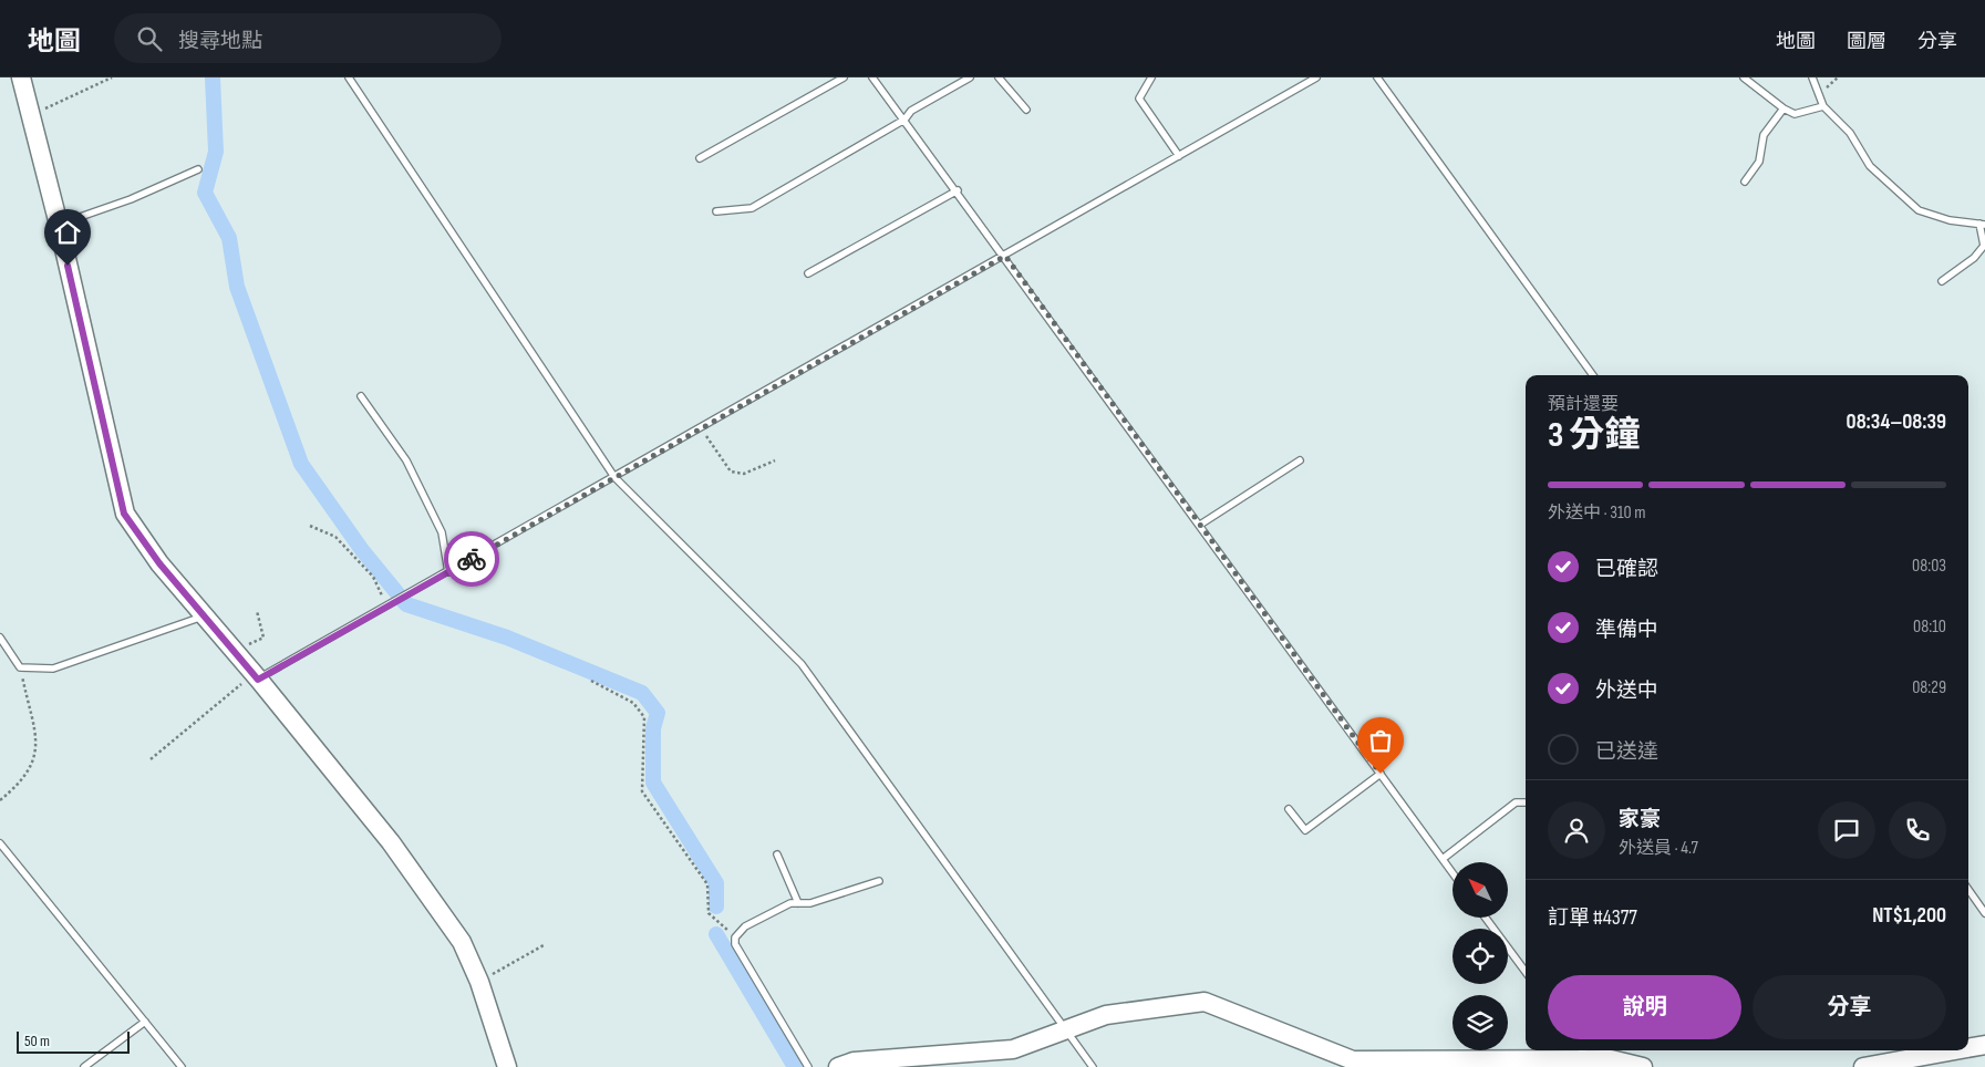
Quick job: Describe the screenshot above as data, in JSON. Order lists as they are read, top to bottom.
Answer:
{
  "scale_bar": "50 m",
  "north": "top left",
  "page": {
    "header": "地圖",
    "search": "搜尋地點",
    "nav": ["地圖", "圖層", "分享"],
    "heading": ["3 分鐘", "預計還要", "08:34–08:39"],
    "panel": [
      "家豪",
      "外送員 · 4.7",
      "訂單 #4377",
      "NT$1,200"
    ],
    "bar": "外送中 · 310 m",
    "list": [
      ["已確認", "08:03"],
      ["準備中", "08:10"],
      ["外送中", "08:29"],
      "已送達"
    ],
    "buttons": ["說明", "分享"],
    "scale": "50 m"
  }
}
